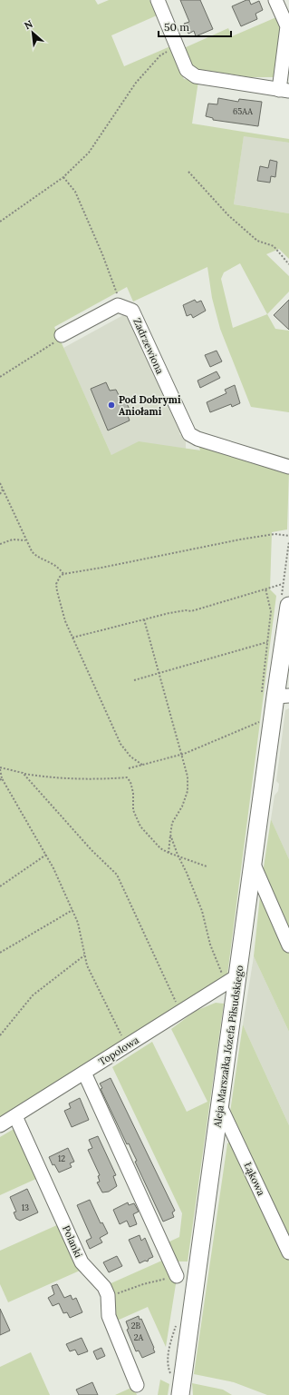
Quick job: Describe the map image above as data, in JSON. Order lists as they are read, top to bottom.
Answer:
{
  "streets": {
    "main road": ["Aleja Marszałka Józefa Piłsudskiego"],
    "street": [
      "Zadrzewiona",
      "Topolowa",
      "Łąkowa",
      "Polanki"
    ]
  },
  "crossings": [
    ["Aleja Marszałka Józefa Piłsudskiego", "Topolowa"],
    ["Aleja Marszałka Józefa Piłsudskiego", "Łąkowa"],
    ["Topolowa", "Polanki"]
  ],
  "places": ["Pod Dobrymi Aniołami"],
  "house_numbers": [
    "65AA",
    "12",
    "13",
    "2B",
    "2A"
  ],
  "scale_bar": "50 m",
  "north": "top left"
}
